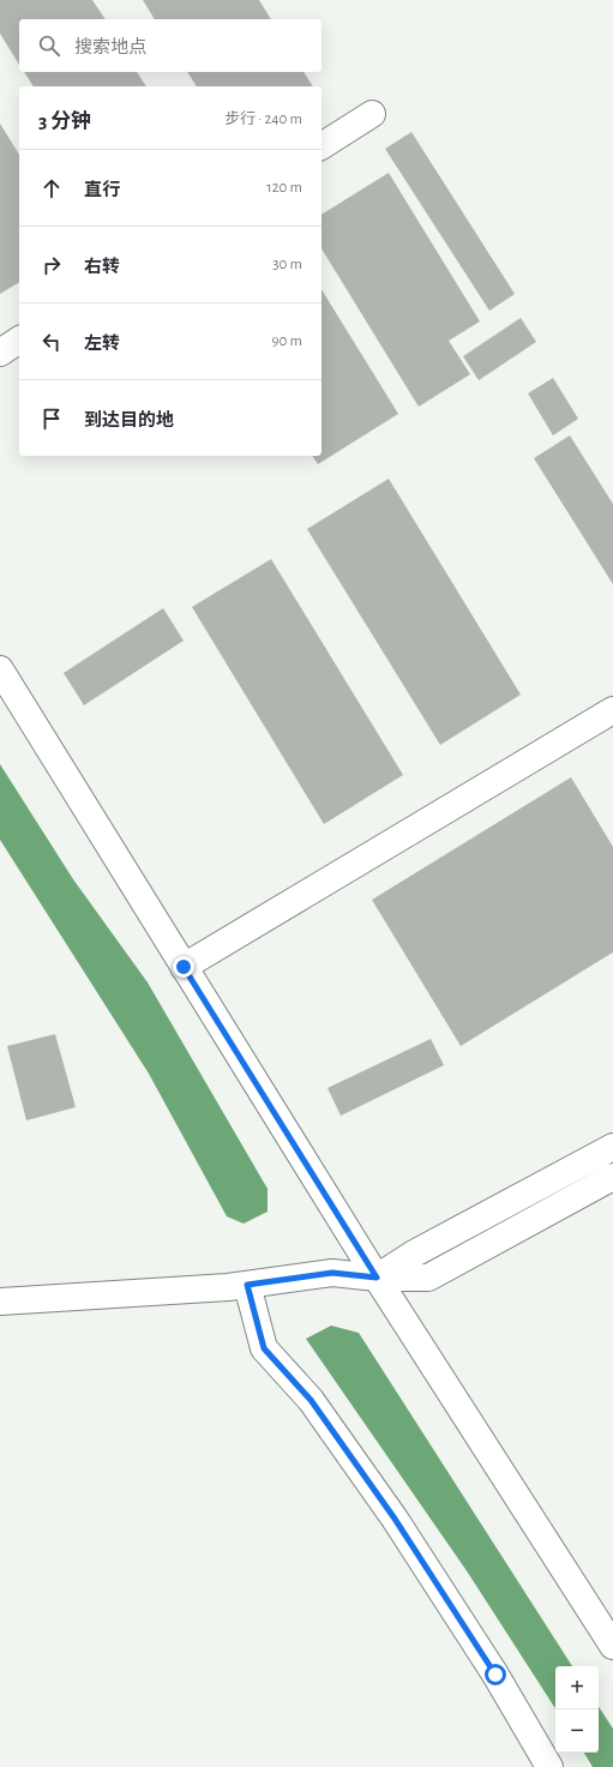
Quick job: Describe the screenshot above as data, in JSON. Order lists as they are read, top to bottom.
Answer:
{
  "page": {
    "search": "搜索地点",
    "heading": ["3 分钟", "步行 · 240 m"],
    "list": [
      ["直行", "120 m"],
      ["右转", "30 m"],
      ["左转", "90 m"],
      "到达目的地"
    ],
    "map_buttons": ["+", "−"]
  }
}
